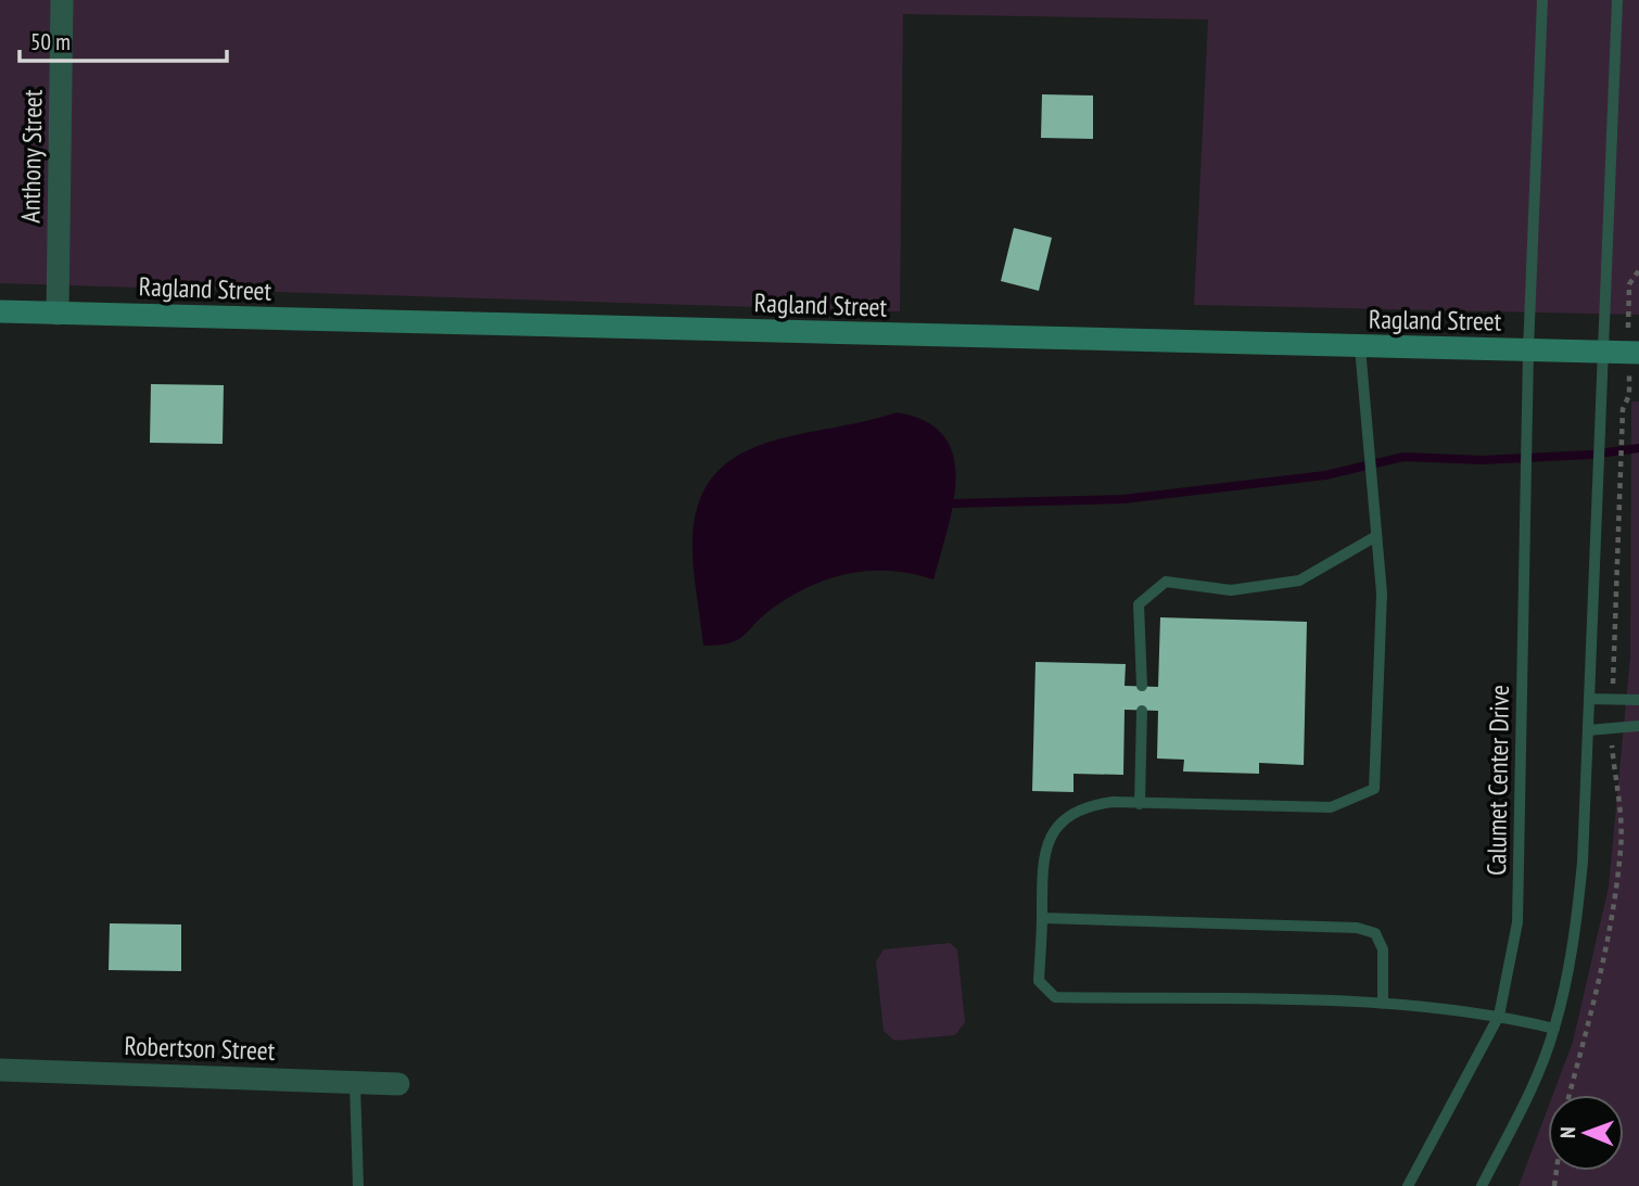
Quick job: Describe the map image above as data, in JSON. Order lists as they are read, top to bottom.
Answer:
{
  "streets": {
    "street": ["Anthony Street", "Ragland Street", "Robertson Street"],
    "lane": ["Calumet Center Drive"]
  },
  "crossings": [
    ["Anthony Street", "Ragland Street"],
    ["Ragland Street", "Calumet Center Drive"]
  ],
  "scale_bar": "50 m",
  "north": "left"
}
